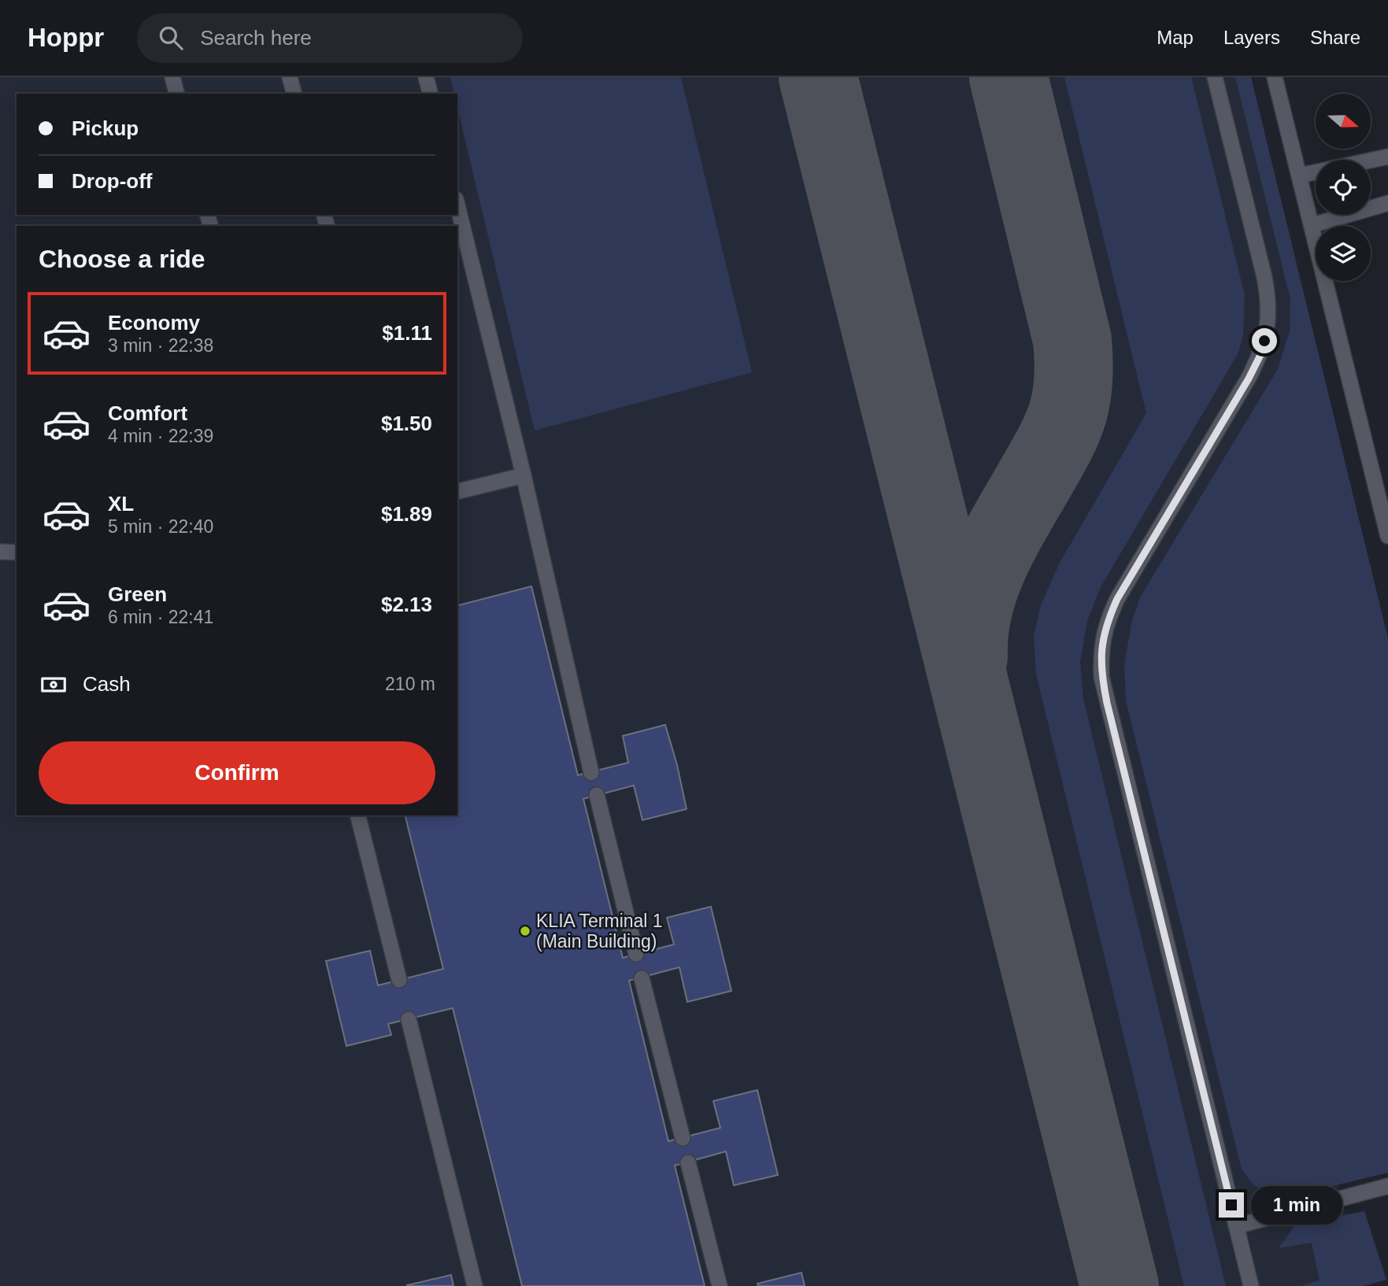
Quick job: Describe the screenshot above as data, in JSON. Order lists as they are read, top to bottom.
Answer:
{
  "places": ["KLIA Terminal 1 (Main Building)"],
  "north": "right",
  "page": {
    "header": "Hoppr",
    "search": "Search here",
    "nav": ["Map", "Layers", "Share"],
    "banner": ["Pickup", "Drop-off"],
    "heading": "Choose a ride",
    "list": [
      {
        "name": "Economy",
        "note": "3 min · 22:38",
        "value": "$1.11"
      },
      {
        "name": "Comfort",
        "note": "4 min · 22:39",
        "value": "$1.50"
      },
      {
        "name": "XL",
        "note": "5 min · 22:40",
        "value": "$1.89"
      },
      {
        "name": "Green",
        "note": "6 min · 22:41",
        "value": "$2.13"
      }
    ],
    "pay": ["Cash", "210 m"],
    "buttons": "Confirm",
    "bubble": "1 min"
  }
}
